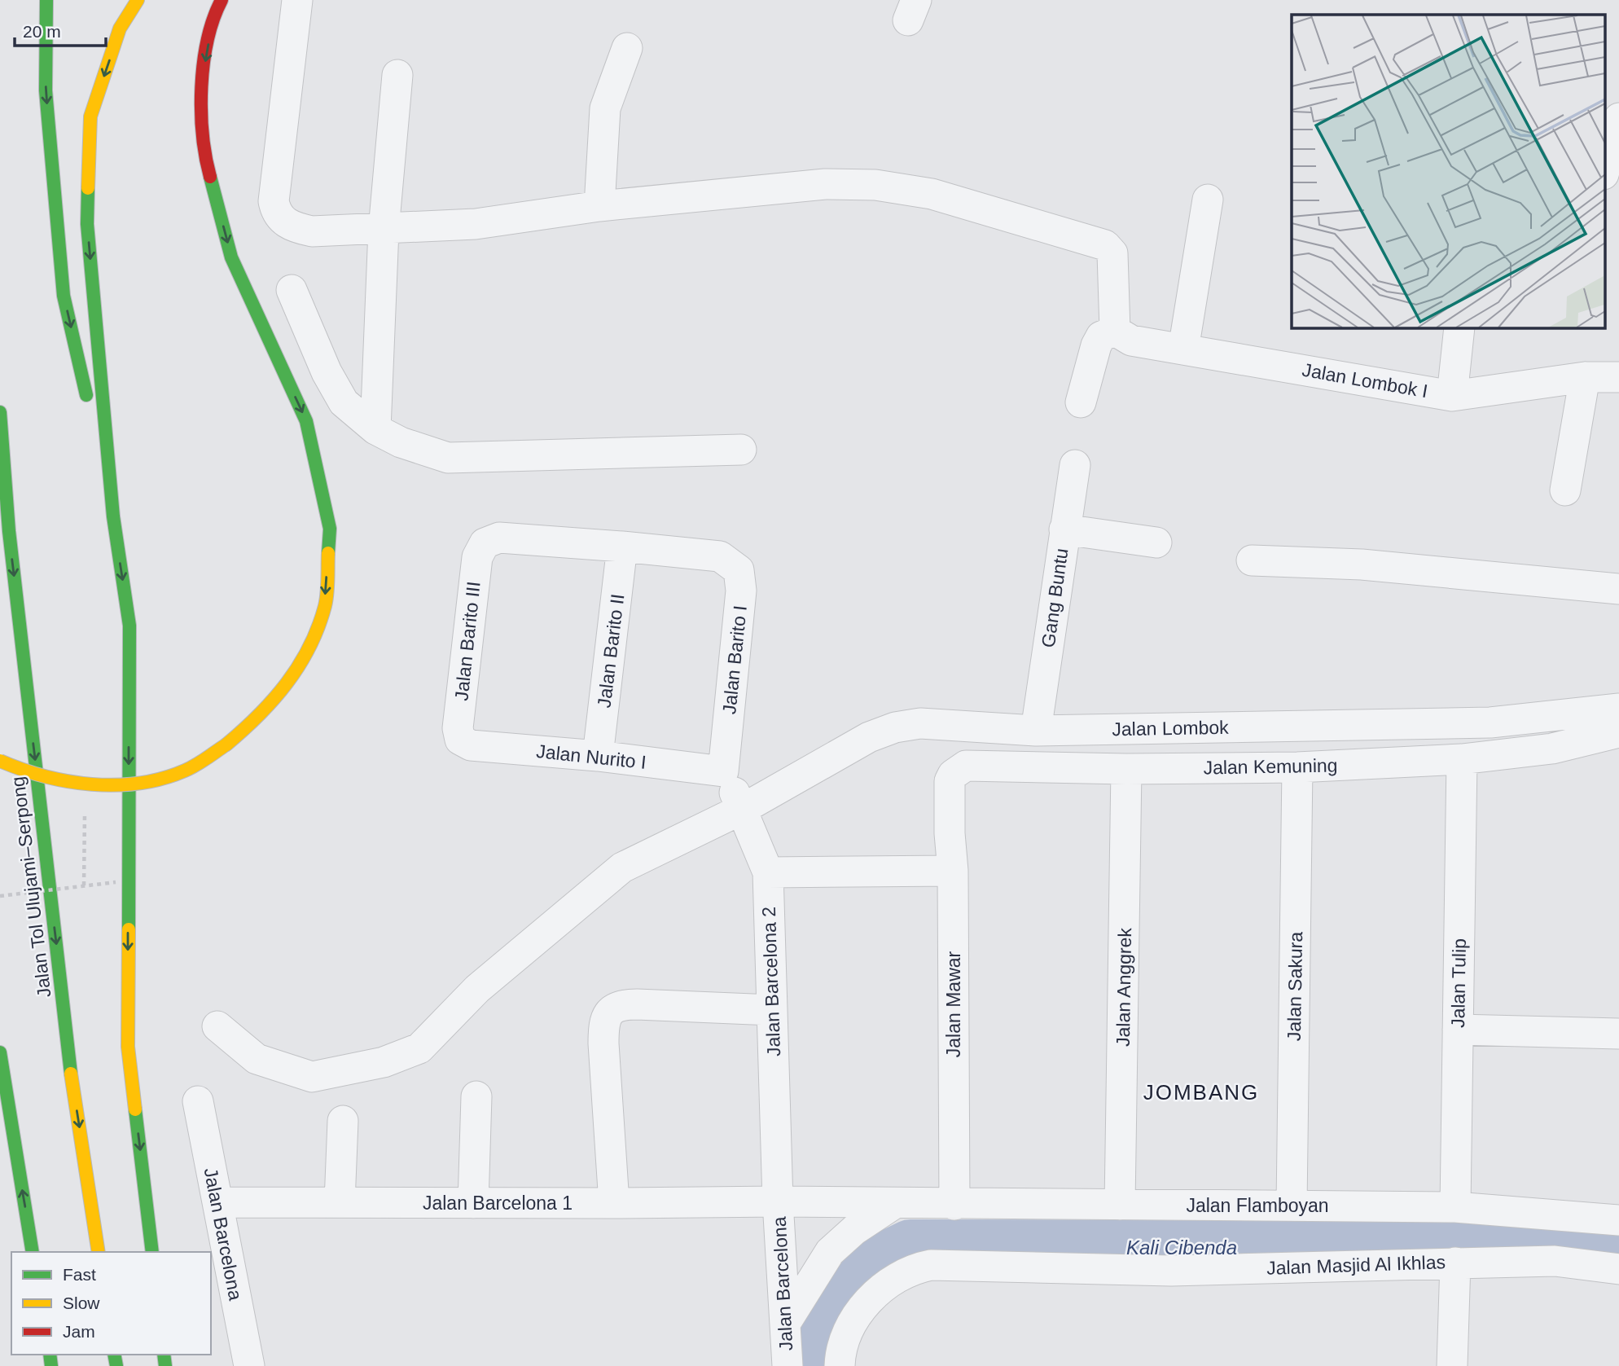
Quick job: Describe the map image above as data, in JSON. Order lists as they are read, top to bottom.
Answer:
{
  "streets": {
    "highway": ["Jalan Tol Ulujami–Serpong"],
    "street": [
      "Jalan Lombok I",
      "Gang Buntu",
      "Jalan Barito III",
      "Jalan Barito II",
      "Jalan Barito I",
      "Jalan Lombok",
      "Jalan Nurito I",
      "Jalan Kemuning",
      "Jalan Barcelona 2",
      "Jalan Tulip",
      "Jalan Sakura",
      "Jalan Anggrek",
      "Jalan Mawar",
      "Jalan Barcelona 1",
      "Jalan Flamboyan",
      "Jalan Barcelona",
      "Jalan Masjid Al Ikhlas"
    ]
  },
  "crossings": [
    ["Gang Buntu", "Jalan Lombok"],
    ["Jalan Barito III", "Jalan Barito II"],
    ["Jalan Barito III", "Jalan Barito I"],
    ["Jalan Barito III", "Jalan Nurito I"],
    ["Jalan Barito II", "Jalan Barito I"],
    ["Jalan Barito II", "Jalan Nurito I"],
    ["Jalan Barito I", "Jalan Nurito I"],
    ["Jalan Barito I", "Jalan Barcelona 2"],
    ["Jalan Lombok", "Jalan Barcelona 2"],
    ["Jalan Nurito I", "Jalan Barcelona 2"],
    ["Jalan Kemuning", "Jalan Tulip"],
    ["Jalan Kemuning", "Jalan Sakura"],
    ["Jalan Kemuning", "Jalan Anggrek"],
    ["Jalan Kemuning", "Jalan Mawar"],
    ["Jalan Barcelona 2", "Jalan Barcelona 1"],
    ["Jalan Barcelona 2", "Jalan Flamboyan"],
    ["Jalan Barcelona 2", "Jalan Barcelona"],
    ["Jalan Tulip", "Jalan Flamboyan"],
    ["Jalan Sakura", "Jalan Flamboyan"],
    ["Jalan Anggrek", "Jalan Flamboyan"],
    ["Jalan Mawar", "Jalan Flamboyan"],
    ["Jalan Barcelona 1", "Jalan Flamboyan"],
    ["Jalan Barcelona 1", "Jalan Barcelona"],
    ["Jalan Flamboyan", "Jalan Barcelona"]
  ],
  "districts": ["JOMBANG"],
  "water": ["Kali Cibenda"],
  "legend": ["Fast", "Slow", "Jam"],
  "scale_bar": "20 m"
}
